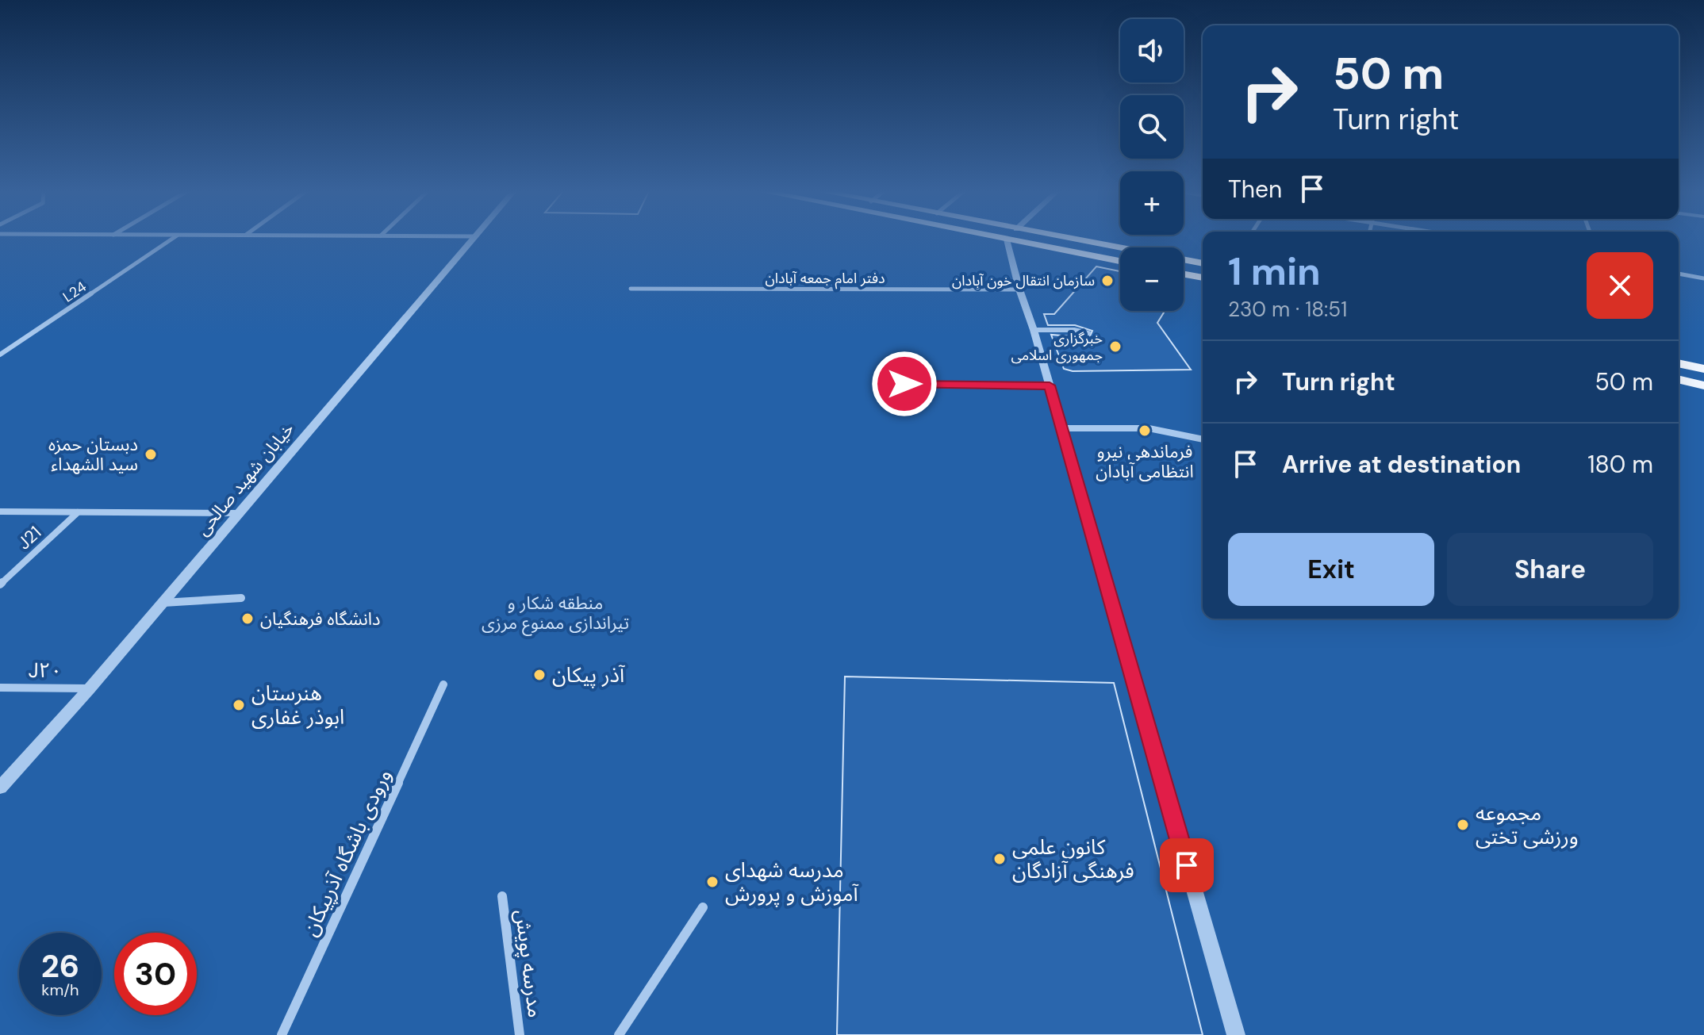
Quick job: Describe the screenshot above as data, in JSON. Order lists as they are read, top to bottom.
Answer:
{
  "streets": {
    "street": [
      "دفتر امام جمعه آبادان",
      "L24",
      "خیابان شهید صالحی",
      "J21",
      "J۲۰",
      "ورودی باشگاه آذرپیکان",
      "مدرسه پویش"
    ]
  },
  "crossings": [
    ["خیابان شهید صالحی", "J۲۰"]
  ],
  "parks": ["منطقه شکار و تیراندازی ممنوع مرزی"],
  "places": [
    "سازمان انتقال خون آبادان",
    "خبرگزاری جمهوری اسلامی",
    "فرماندهی نیرو انتظامی آبادان",
    "دبستان حمزه سید الشهداء",
    "دانشگاه فرهنگیان",
    "آذر پیکان",
    "هنرستان ابوذر غفاری",
    "مجموعه ورزشی تختی",
    "کانون علمی فرهنگی آزادگان",
    "مدرسه شهدای آموزش و پرورش"
  ],
  "page": {
    "map_buttons": ["+", "−"],
    "turn": ["50 m", "Turn right"],
    "then": "Then",
    "heading": ["1 min", "230 m · 18:51"],
    "list": [
      {
        "name": "Turn right",
        "value": "50 m"
      },
      {
        "name": "Arrive at destination",
        "value": "180 m"
      }
    ],
    "buttons": ["Exit", "Share"],
    "speed": "26 km/h",
    "limit": "30"
  }
}
